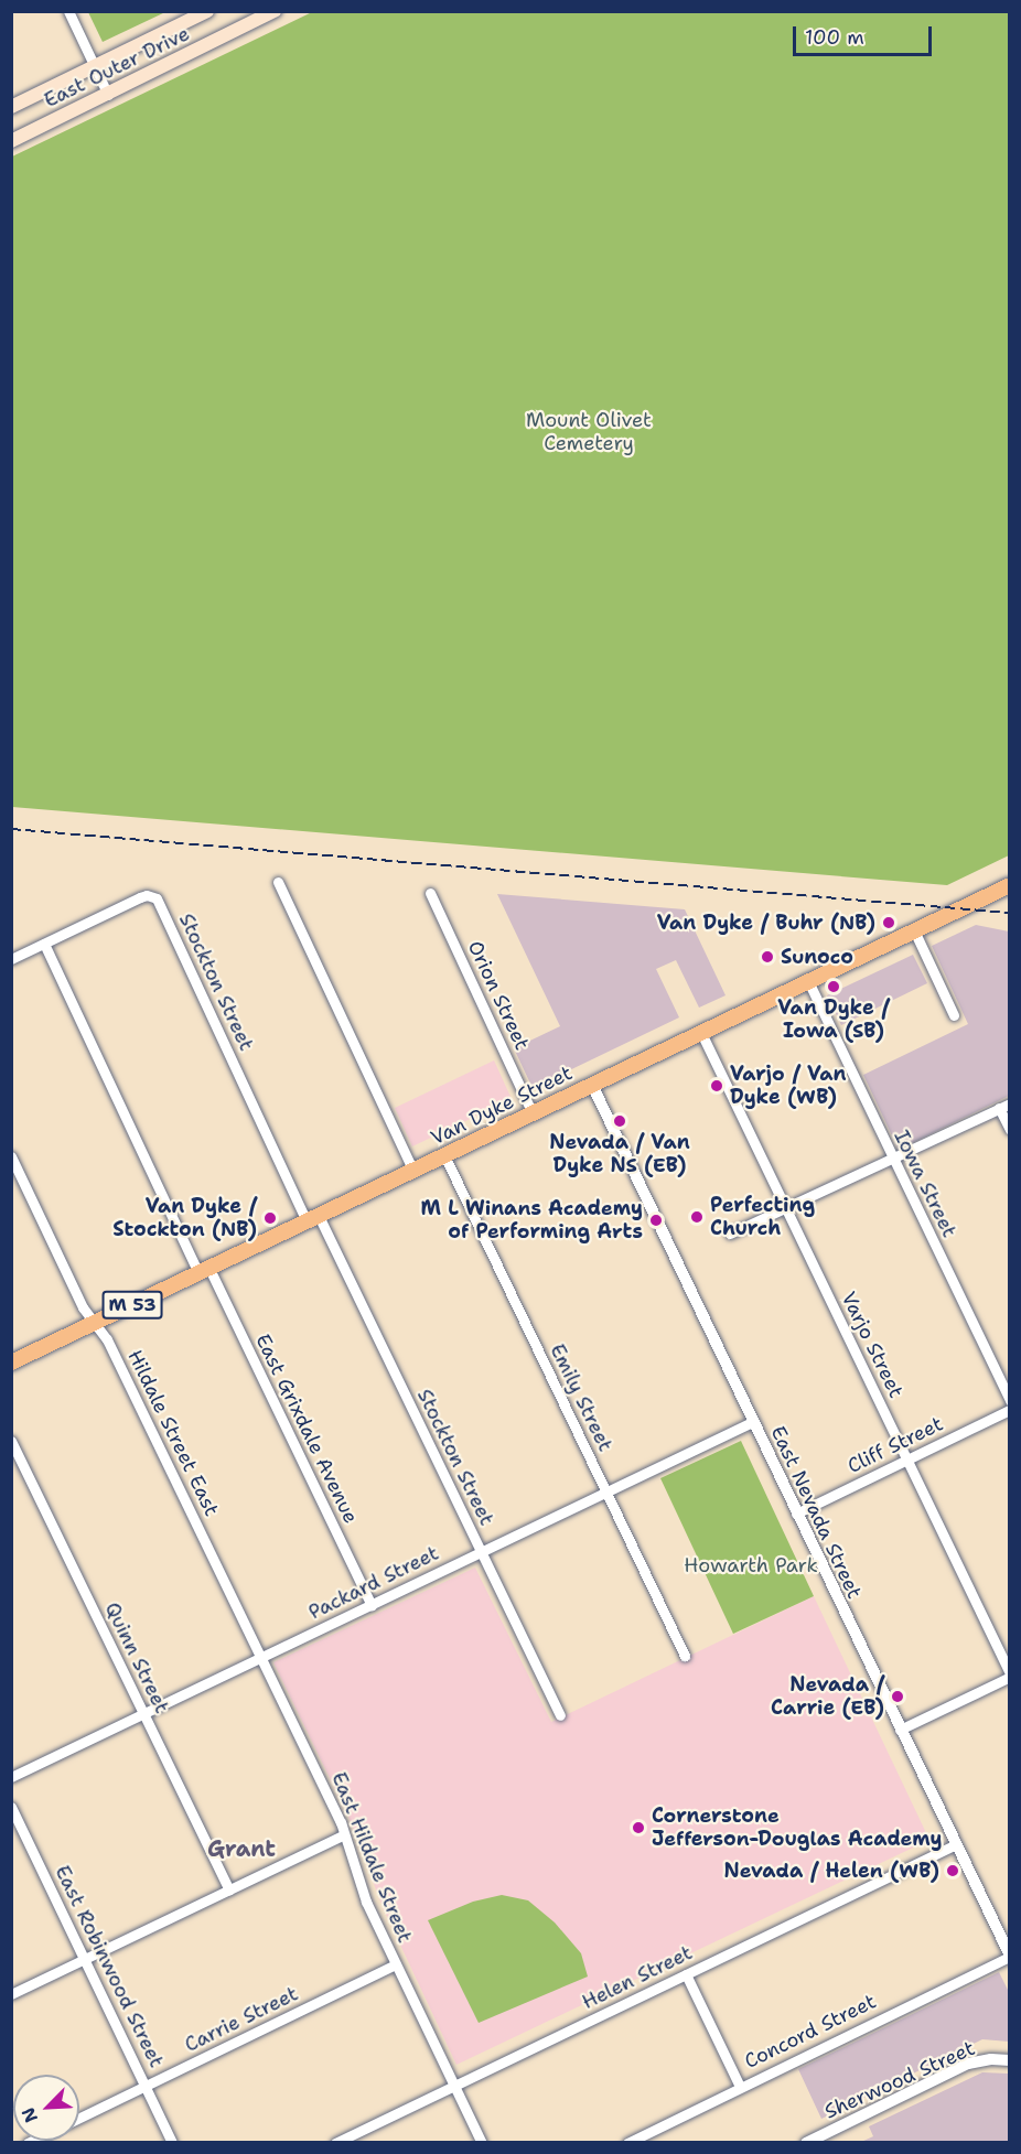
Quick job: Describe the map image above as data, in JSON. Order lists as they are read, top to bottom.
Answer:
{
  "streets": {
    "main road": ["East Outer Drive", "Van Dyke Street", "M 53"],
    "street": [
      "Stockton Street",
      "Orion Street",
      "Iowa Street",
      "Varjo Street",
      "Emily Street",
      "East Grixdale Avenue",
      "Hildale Street East",
      "Cliff Street",
      "East Nevada Street",
      "Packard Street",
      "Quinn Street",
      "East Hildale Street",
      "East Robinwood Street",
      "Helen Street",
      "Carrie Street",
      "Concord Street",
      "Sherwood Street"
    ]
  },
  "crossings": [
    ["Stockton Street", "Van Dyke Street"],
    ["Stockton Street", "East Grixdale Avenue"],
    ["Stockton Street", "Packard Street"],
    ["Orion Street", "Van Dyke Street"],
    ["Van Dyke Street", "Iowa Street"],
    ["Van Dyke Street", "Varjo Street"],
    ["Van Dyke Street", "Emily Street"],
    ["Van Dyke Street", "East Grixdale Avenue"],
    ["Van Dyke Street", "Hildale Street East"],
    ["Van Dyke Street", "East Nevada Street"],
    ["Varjo Street", "Cliff Street"],
    ["Emily Street", "Packard Street"],
    ["East Grixdale Avenue", "Packard Street"],
    ["Hildale Street East", "Packard Street"],
    ["Hildale Street East", "East Hildale Street"],
    ["Cliff Street", "East Nevada Street"],
    ["East Nevada Street", "Packard Street"],
    ["East Nevada Street", "Helen Street"],
    ["East Nevada Street", "Concord Street"],
    ["Packard Street", "Quinn Street"],
    ["Packard Street", "East Hildale Street"],
    ["East Hildale Street", "Helen Street"],
    ["East Hildale Street", "Carrie Street"],
    ["East Robinwood Street", "Carrie Street"]
  ],
  "districts": ["Grant"],
  "parks": ["Mount Olivet Cemetery", "Howarth Park"],
  "places": [
    "Van Dyke / Buhr (NB)",
    "Sunoco",
    "Van Dyke / Iowa (SB)",
    "Varjo / Van Dyke (WB)",
    "Nevada / Van Dyke NS (EB)",
    "Perfecting Church",
    "Van Dyke / Stockton (NB)",
    "M L Winans Academy of Performing Arts",
    "Nevada / Carrie (EB)",
    "Cornerstone Jefferson-Douglas Academy",
    "Nevada / Helen (WB)"
  ],
  "scale_bar": "100 m",
  "north": "bottom left"
}
